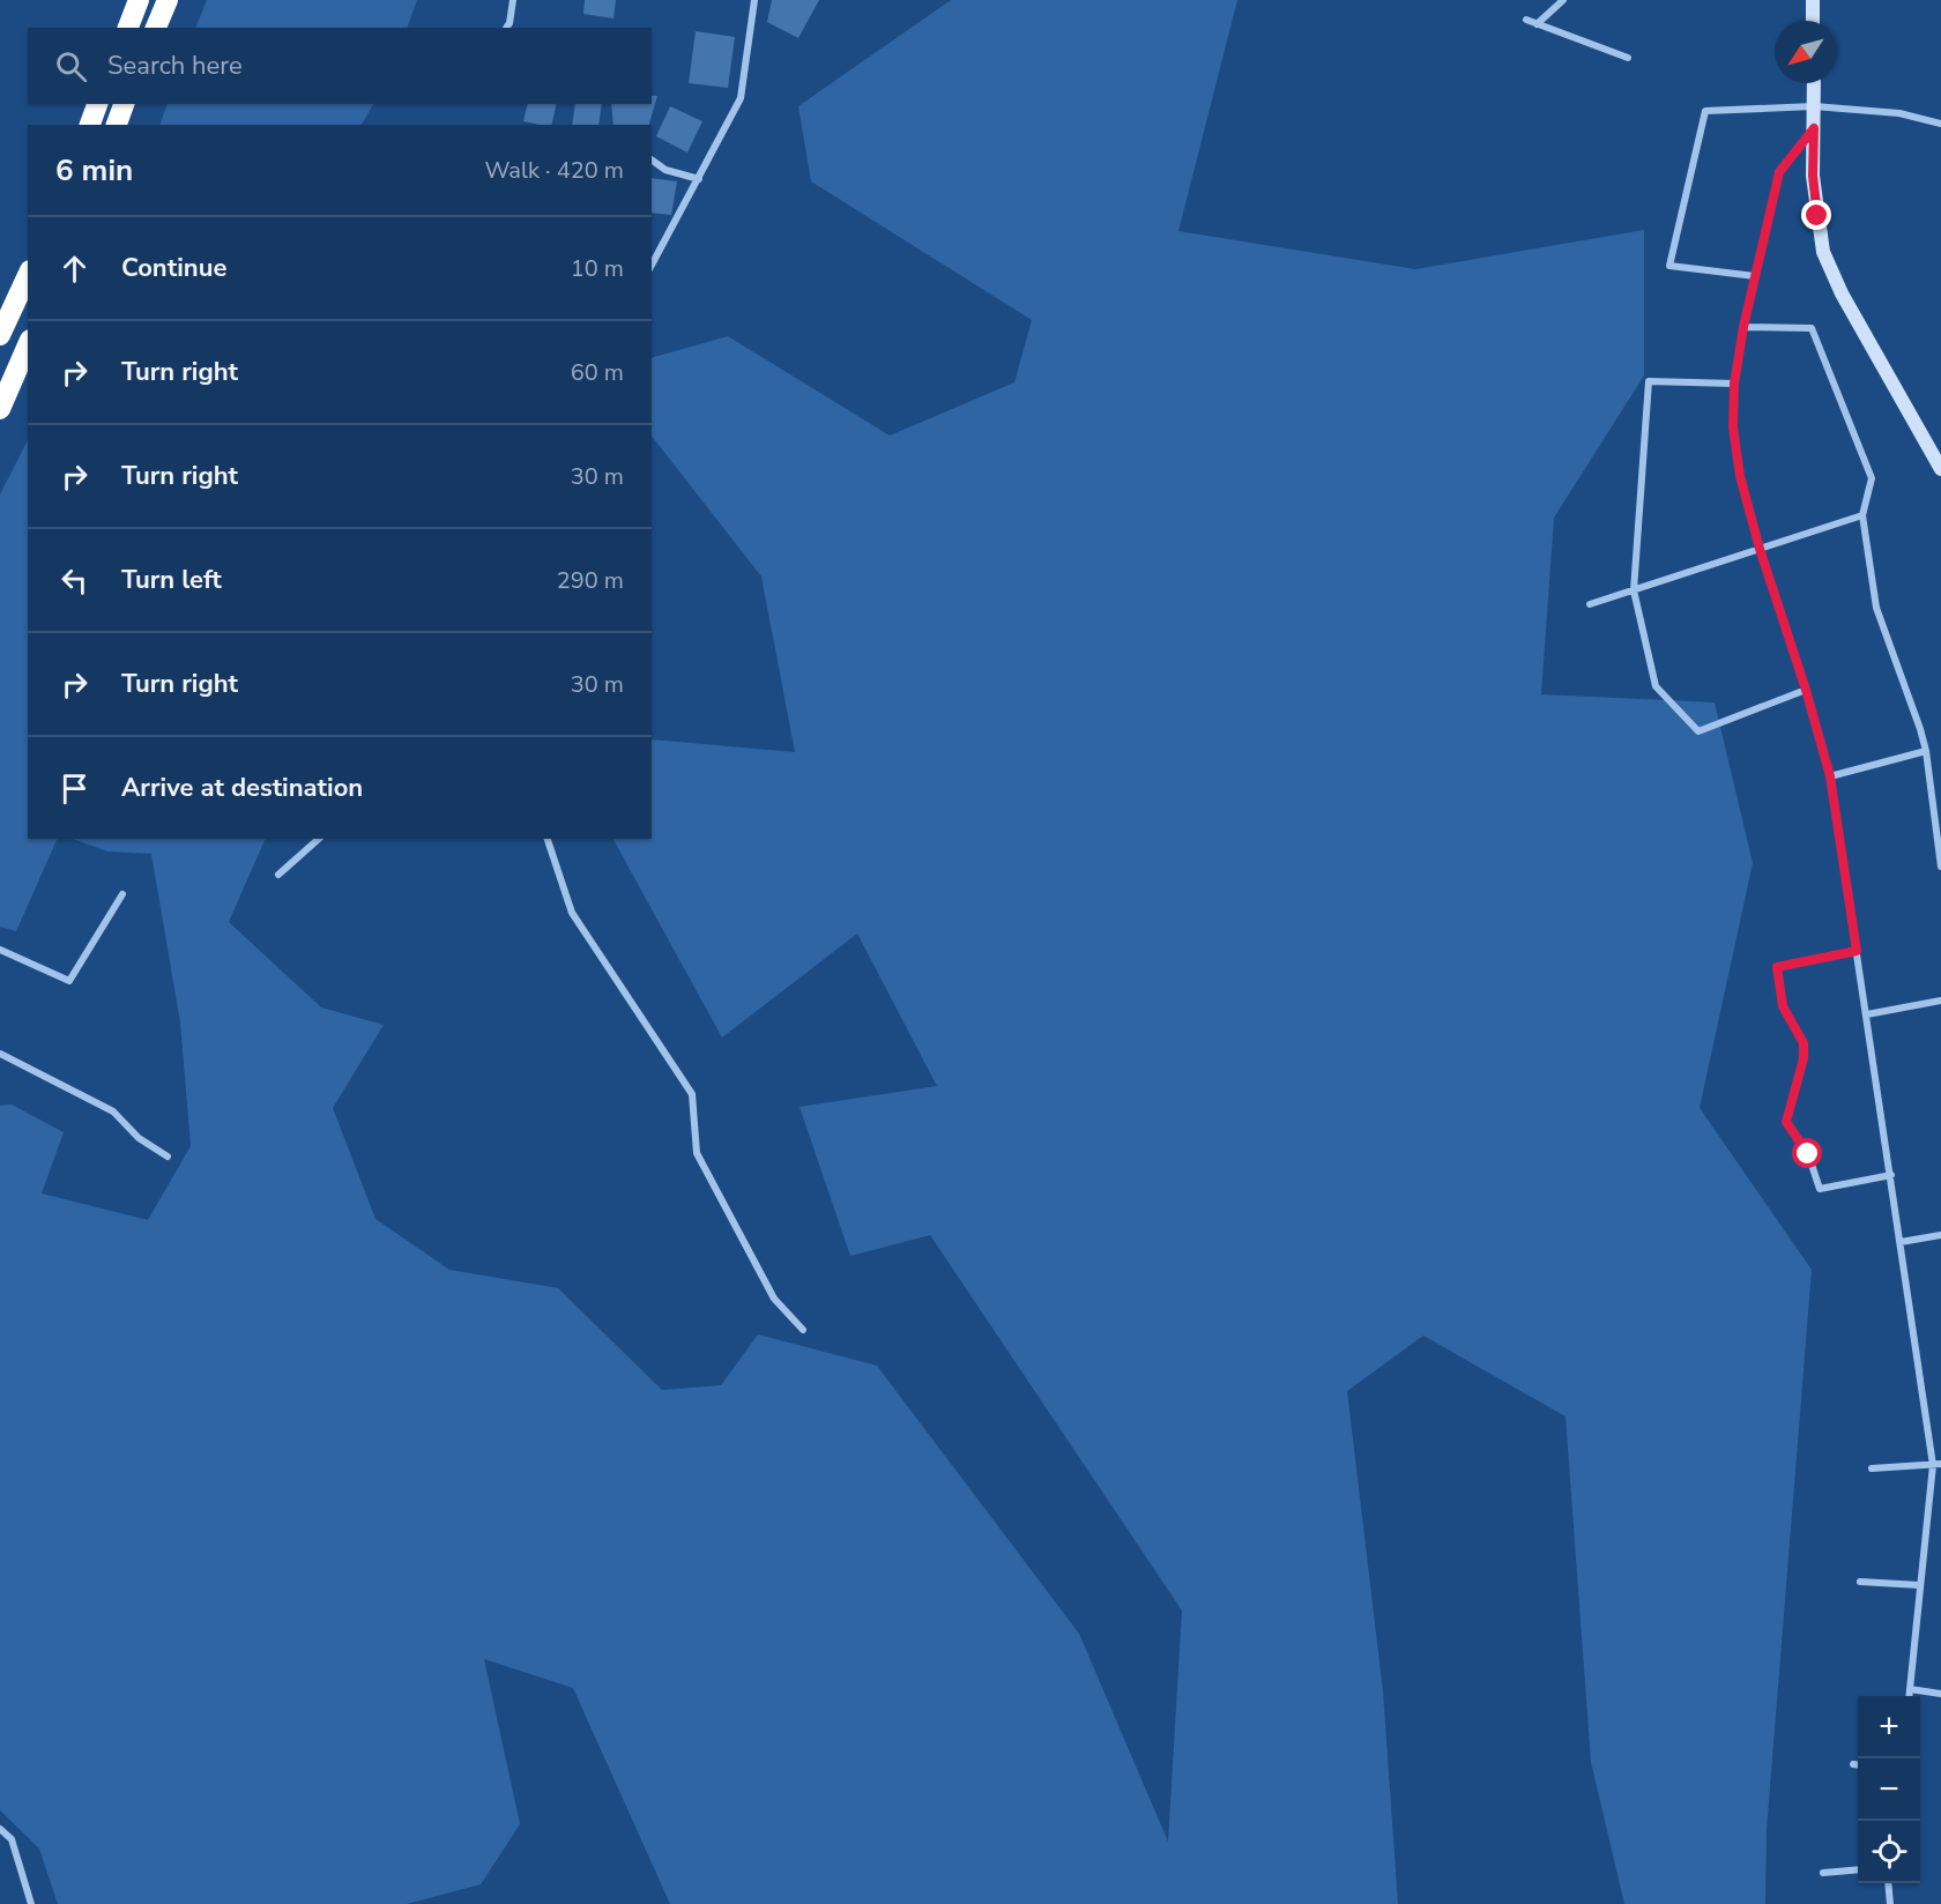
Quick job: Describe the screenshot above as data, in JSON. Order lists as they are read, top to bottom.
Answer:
{
  "north": "bottom left",
  "page": {
    "search": "Search here",
    "heading": ["6 min", "Walk · 420 m"],
    "list": [
      ["Continue", "10 m"],
      ["Turn right", "60 m"],
      ["Turn right", "30 m"],
      ["Turn left", "290 m"],
      ["Turn right", "30 m"],
      "Arrive at destination"
    ],
    "map_buttons": ["+", "−"]
  }
}
